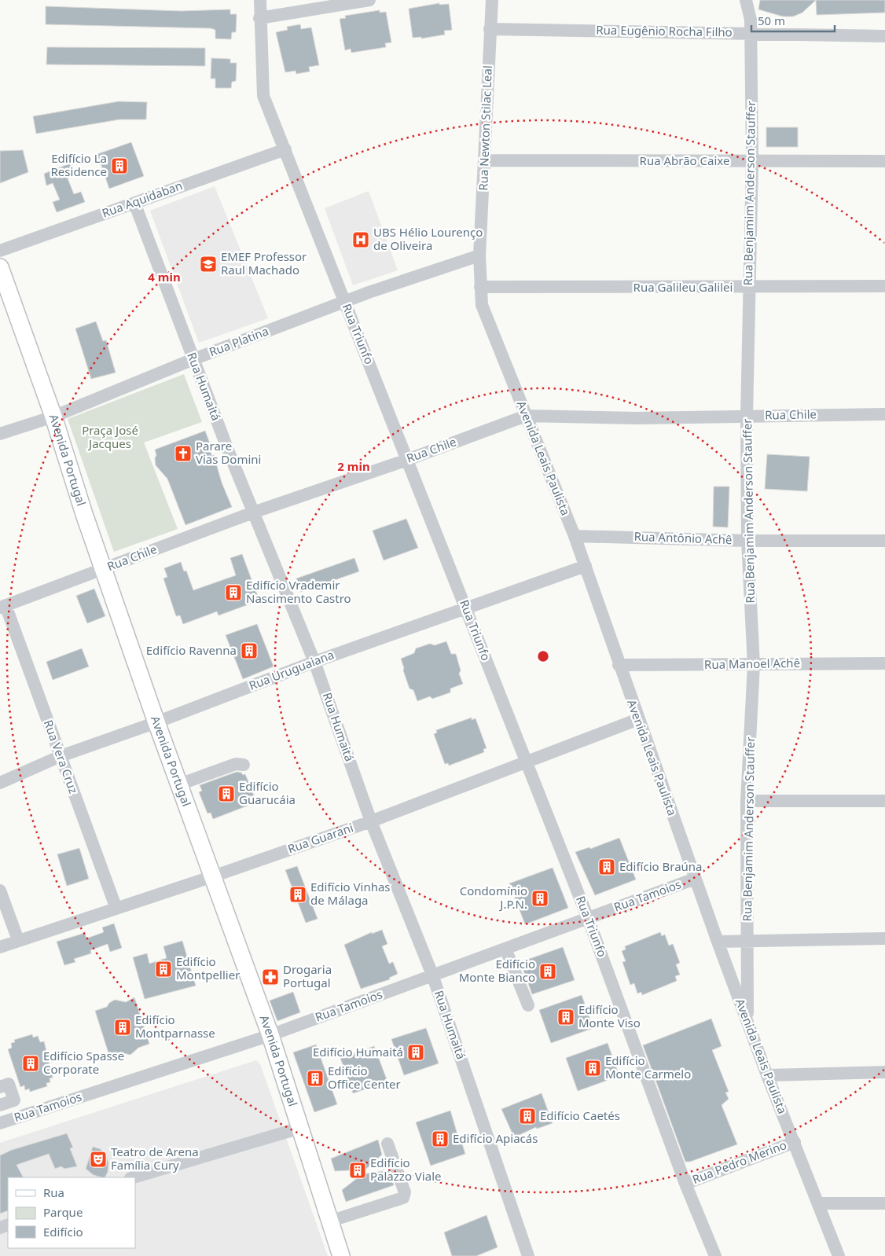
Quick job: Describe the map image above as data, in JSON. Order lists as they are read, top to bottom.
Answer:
{
  "streets": {
    "main road": ["Avenida Portugal"],
    "street": [
      "Rua Eugênio Rocha Filho",
      "Rua Newton Stilac Leal",
      "Rua Abrão Caixe",
      "Rua Benjamim Anderson Stauffer",
      "Rua Aquidaban",
      "Rua Galileu Galilei",
      "Rua Triunfo",
      "Rua Platina",
      "Rua Humaitá",
      "Rua Chile",
      "Avenida Leais Paulista",
      "Rua Antônio Achê",
      "Rua Manoel Achê",
      "Rua Uruguaiana",
      "Rua Vera Cruz",
      "Rua Guarani",
      "Rua Tamoios",
      "Rua Pedro Merino"
    ]
  },
  "crossings": [
    ["Rua Eugênio Rocha Filho", "Rua Newton Stilac Leal"],
    ["Rua Eugênio Rocha Filho", "Rua Benjamim Anderson Stauffer"],
    ["Rua Newton Stilac Leal", "Rua Abrão Caixe"],
    ["Rua Newton Stilac Leal", "Rua Platina"],
    ["Rua Newton Stilac Leal", "Avenida Leais Paulista"],
    ["Rua Abrão Caixe", "Rua Benjamim Anderson Stauffer"],
    ["Rua Benjamim Anderson Stauffer", "Rua Galileu Galilei"],
    ["Rua Benjamim Anderson Stauffer", "Rua Chile"],
    ["Rua Benjamim Anderson Stauffer", "Avenida Leais Paulista"],
    ["Rua Benjamim Anderson Stauffer", "Rua Antônio Achê"],
    ["Rua Benjamim Anderson Stauffer", "Rua Manoel Achê"],
    ["Rua Aquidaban", "Rua Triunfo"],
    ["Rua Aquidaban", "Rua Humaitá"],
    ["Rua Galileu Galilei", "Avenida Leais Paulista"],
    ["Rua Triunfo", "Rua Platina"],
    ["Rua Triunfo", "Rua Chile"],
    ["Rua Triunfo", "Rua Uruguaiana"],
    ["Rua Triunfo", "Rua Guarani"],
    ["Rua Triunfo", "Rua Tamoios"],
    ["Rua Triunfo", "Rua Pedro Merino"],
    ["Rua Platina", "Rua Humaitá"],
    ["Rua Platina", "Avenida Leais Paulista"],
    ["Rua Platina", "Avenida Portugal"],
    ["Rua Humaitá", "Rua Chile"],
    ["Rua Humaitá", "Rua Uruguaiana"],
    ["Rua Humaitá", "Rua Guarani"],
    ["Rua Humaitá", "Rua Tamoios"],
    ["Rua Chile", "Avenida Leais Paulista"],
    ["Rua Chile", "Avenida Portugal"],
    ["Rua Chile", "Rua Vera Cruz"],
    ["Avenida Leais Paulista", "Rua Antônio Achê"],
    ["Avenida Leais Paulista", "Rua Manoel Achê"],
    ["Avenida Leais Paulista", "Rua Uruguaiana"],
    ["Avenida Leais Paulista", "Rua Guarani"],
    ["Avenida Leais Paulista", "Rua Tamoios"],
    ["Avenida Leais Paulista", "Rua Pedro Merino"],
    ["Avenida Portugal", "Rua Uruguaiana"],
    ["Avenida Portugal", "Rua Guarani"],
    ["Avenida Portugal", "Rua Tamoios"],
    ["Rua Uruguaiana", "Rua Vera Cruz"],
    ["Rua Vera Cruz", "Rua Guarani"]
  ],
  "parks": ["Praça José Jacques"],
  "places": {
    "building": [
      "Edifício La Residence",
      "Edifício Vrademir Nascimento Castro",
      "Edifício Ravenna",
      "Edifício Guarucáia",
      "Edifício Braúna",
      "Edifício Vinhas de Málaga",
      "Condomínio J.P.N.",
      "Edifício Montpellier",
      "Edifício Monte Bianco",
      "Edifício Monte Viso",
      "Edifício Montparnasse",
      "Edifício Humaitá",
      "Edifício Spasse Corporate",
      "Edifício Monte Carmelo",
      "Edifício Office Center",
      "Edifício Caetés",
      "Edifício Apiacás",
      "Edifício Palazzo Viale"
    ],
    "hospital": ["UBS Hélio Lourenço de Oliveira"],
    "school or university": ["EMEF Professor Raul Machado"],
    "church": ["Parare Vias Domini"],
    "pharmacy": ["Drogaria Portugal"],
    "theatre": ["Teatro de Arena Família Cury"]
  },
  "legend": ["Rua", "Parque", "Edifício"],
  "scale_bar": "50 m",
  "rings": ["4 min", "2 min"]
}
